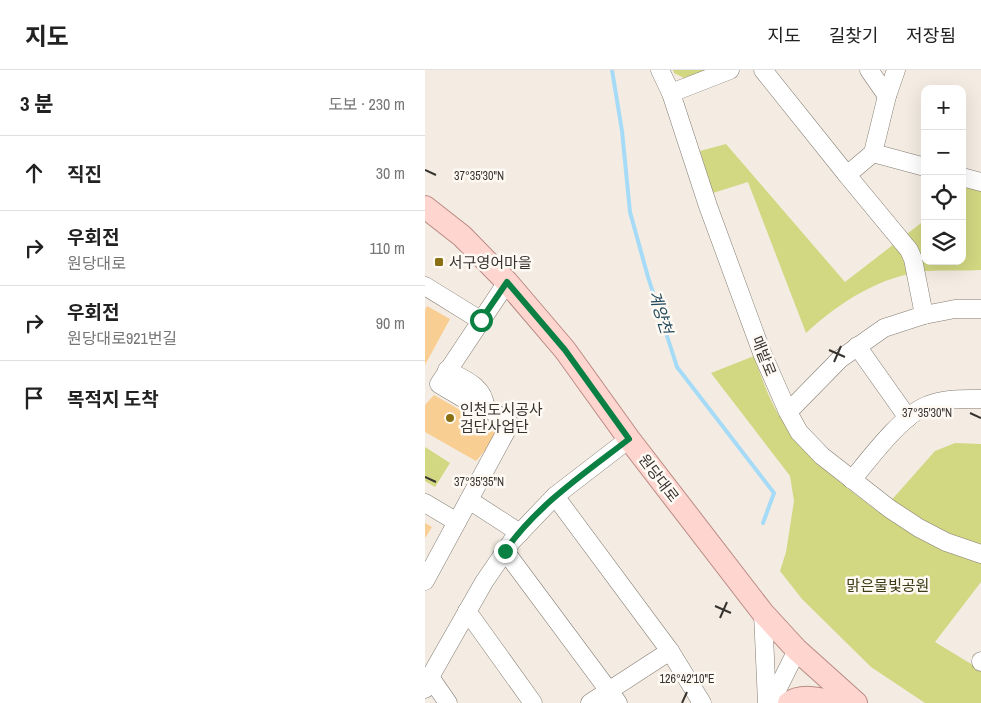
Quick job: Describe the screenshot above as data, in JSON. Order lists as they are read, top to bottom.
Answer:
{
  "streets": {
    "main road": ["원당대로"],
    "street": ["매밭로"]
  },
  "water": ["계양천"],
  "parks": ["맑은물빛공원"],
  "places": {
    "transit": ["서구영어마을"],
    "other": ["인천도시공사 검단사업단"]
  },
  "page": {
    "header": "지도",
    "nav": ["지도", "길찾기", "저장됨"],
    "heading": ["3 분", "도보 · 230 m"],
    "map_buttons": ["+", "−"],
    "list": [
      ["직진", "30 m"],
      ["우회전", "원당대로", "110 m"],
      ["우회전", "원당대로921번길", "90 m"],
      "목적지 도착"
    ]
  },
  "coordinates": ["37°35'30\"N", "37°35'35\"N", "126°42'10\"E"]
}
